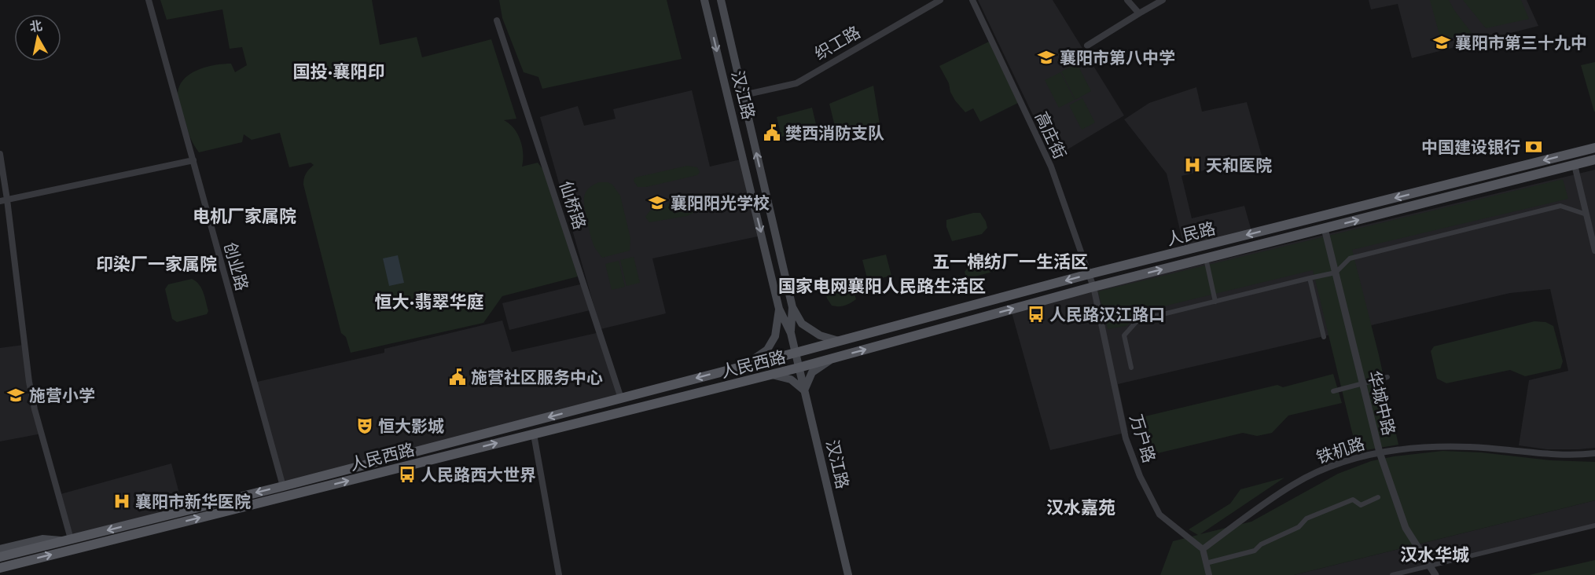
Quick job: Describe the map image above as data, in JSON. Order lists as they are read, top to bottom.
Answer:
{
  "streets": {
    "main road": ["汉江路", "人民路", "人民西路"],
    "street": [
      "织工路",
      "高庄街",
      "仙桥路",
      "创业路",
      "华城中路",
      "万户路",
      "铁机路"
    ]
  },
  "crossings": [
    ["织工路", "汉江路"],
    ["汉江路", "人民路"],
    ["汉江路", "人民西路"],
    ["高庄街", "人民路"],
    ["高庄街", "万户路"],
    ["仙桥路", "人民西路"],
    ["人民路", "人民西路"],
    ["人民路", "华城中路"],
    ["人民路", "万户路"],
    ["创业路", "人民西路"],
    ["华城中路", "铁机路"],
    ["万户路", "铁机路"]
  ],
  "districts": [
    "国投·襄阳印",
    "电机厂家属院",
    "五一棉纺厂一生活区",
    "印染厂一家属院",
    "国家电网襄阳人民路生活区",
    "恒大·翡翠华庭",
    "汉水嘉苑",
    "汉水华城"
  ],
  "places": {
    "school or university": [
      "襄阳市第三十九中",
      "襄阳市第八中学",
      "襄阳阳光学校",
      "施营小学"
    ],
    "public building": ["樊西消防支队", "施营社区服务中心"],
    "bank": ["中国建设银行"],
    "hospital": ["天和医院", "襄阳市新华医院"],
    "bus stop": ["人民路汉江路口", "人民路西大世界"],
    "theatre": ["恒大影城"]
  },
  "north": "top"
}
